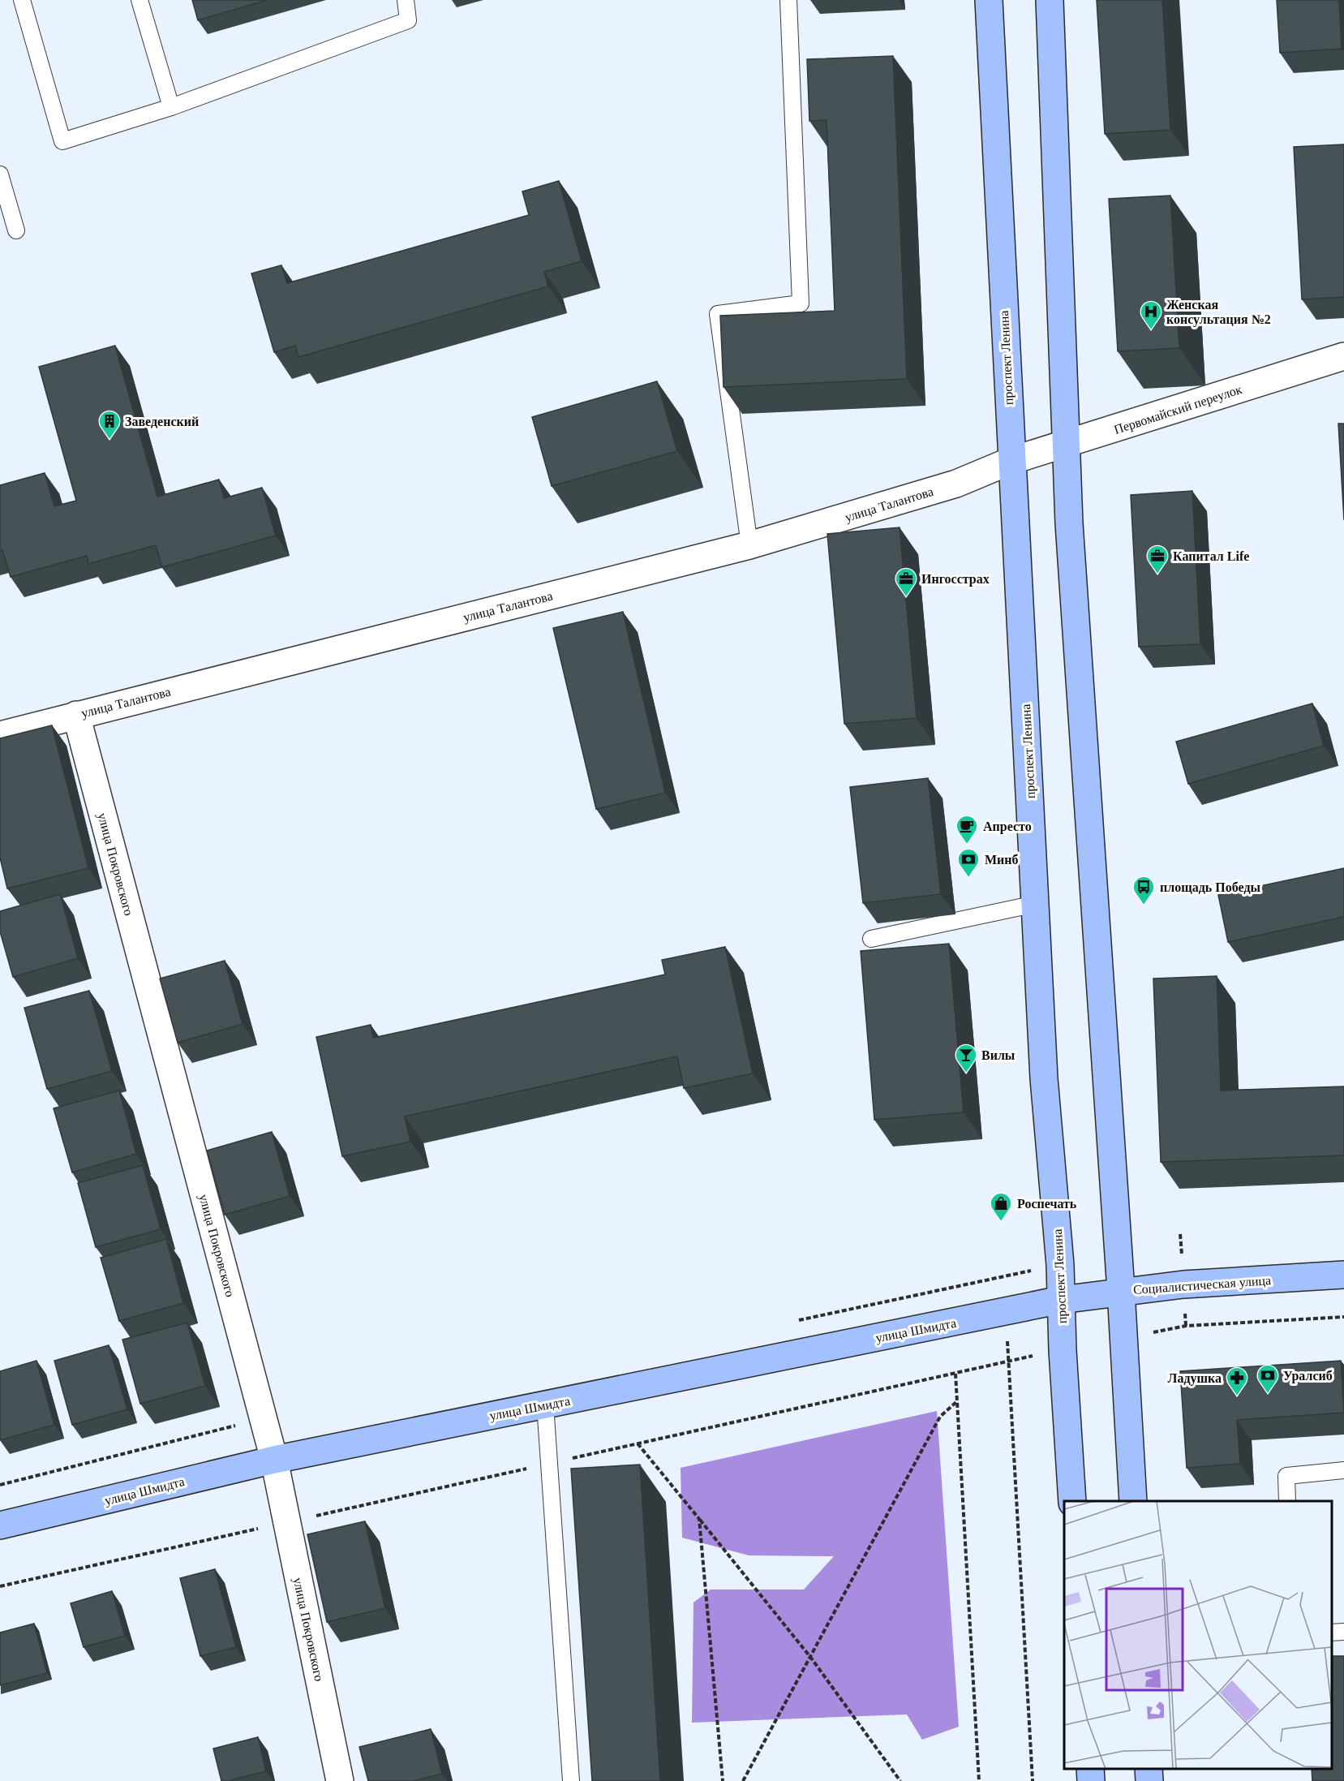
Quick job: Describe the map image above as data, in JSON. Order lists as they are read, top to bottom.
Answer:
{
  "streets": {
    "main road": ["проспект Ленина", "Социалистическая улица", "улица Шмидта"],
    "street": ["Первомайский переулок", "улица Талантова", "улица Покровского"]
  },
  "crossings": [
    ["проспект Ленина", "Первомайский переулок"],
    ["проспект Ленина", "улица Талантова"],
    ["проспект Ленина", "Социалистическая улица"],
    ["проспект Ленина", "улица Шмидта"],
    ["Первомайский переулок", "улица Талантова"],
    ["улица Талантова", "улица Покровского"],
    ["улица Покровского", "улица Шмидта"],
    ["Социалистическая улица", "улица Шмидта"]
  ],
  "places": {
    "hospital": ["Женская консультация №2"],
    "building": ["Заведенский"],
    "office": ["Капитал Life", "Ингосстрах"],
    "cafe": ["Апресто"],
    "bank": ["Минб", "Уралсиб"],
    "bus stop": ["площадь Победы"],
    "bar": ["Вилы"],
    "shop": ["Роспечать"],
    "pharmacy": ["Ладушка"]
  }
}
